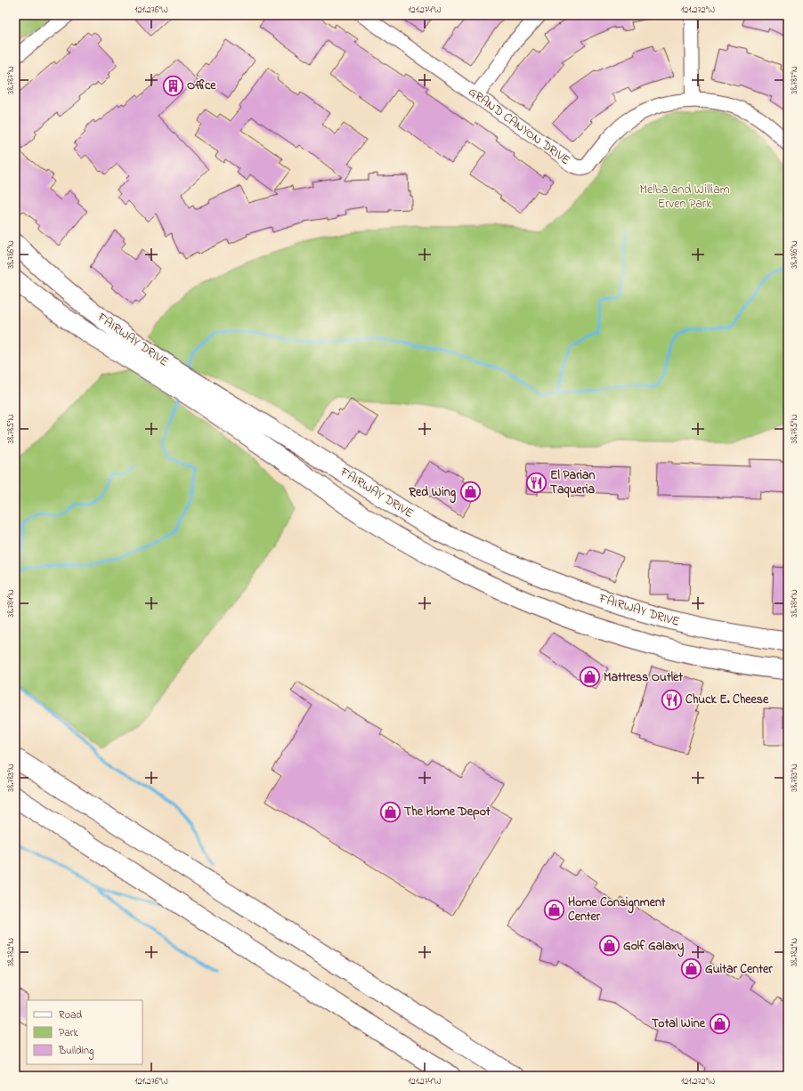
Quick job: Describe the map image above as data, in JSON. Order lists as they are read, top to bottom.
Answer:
{
  "streets": {
    "main road": ["FAIRWAY DRIVE"],
    "street": ["GRAND CANYON DRIVE"]
  },
  "parks": ["Melba and William Erven Park"],
  "places": {
    "building": ["Office"],
    "restaurant": ["El Parian Taqueria", "Chuck E. Cheese"],
    "shop": [
      "Red Wing",
      "Mattress Outlet",
      "The Home Depot",
      "Home Consignment Center",
      "Golf Galaxy",
      "Guitar Center",
      "Total Wine"
    ]
  },
  "legend": ["Road", "Park", "Building"],
  "coordinates": [
    "121.276°W",
    "121.274°W",
    "121.272°W",
    "38.787°N",
    "38.786°N",
    "38.785°N",
    "38.784°N",
    "38.783°N",
    "38.782°N"
  ]
}
